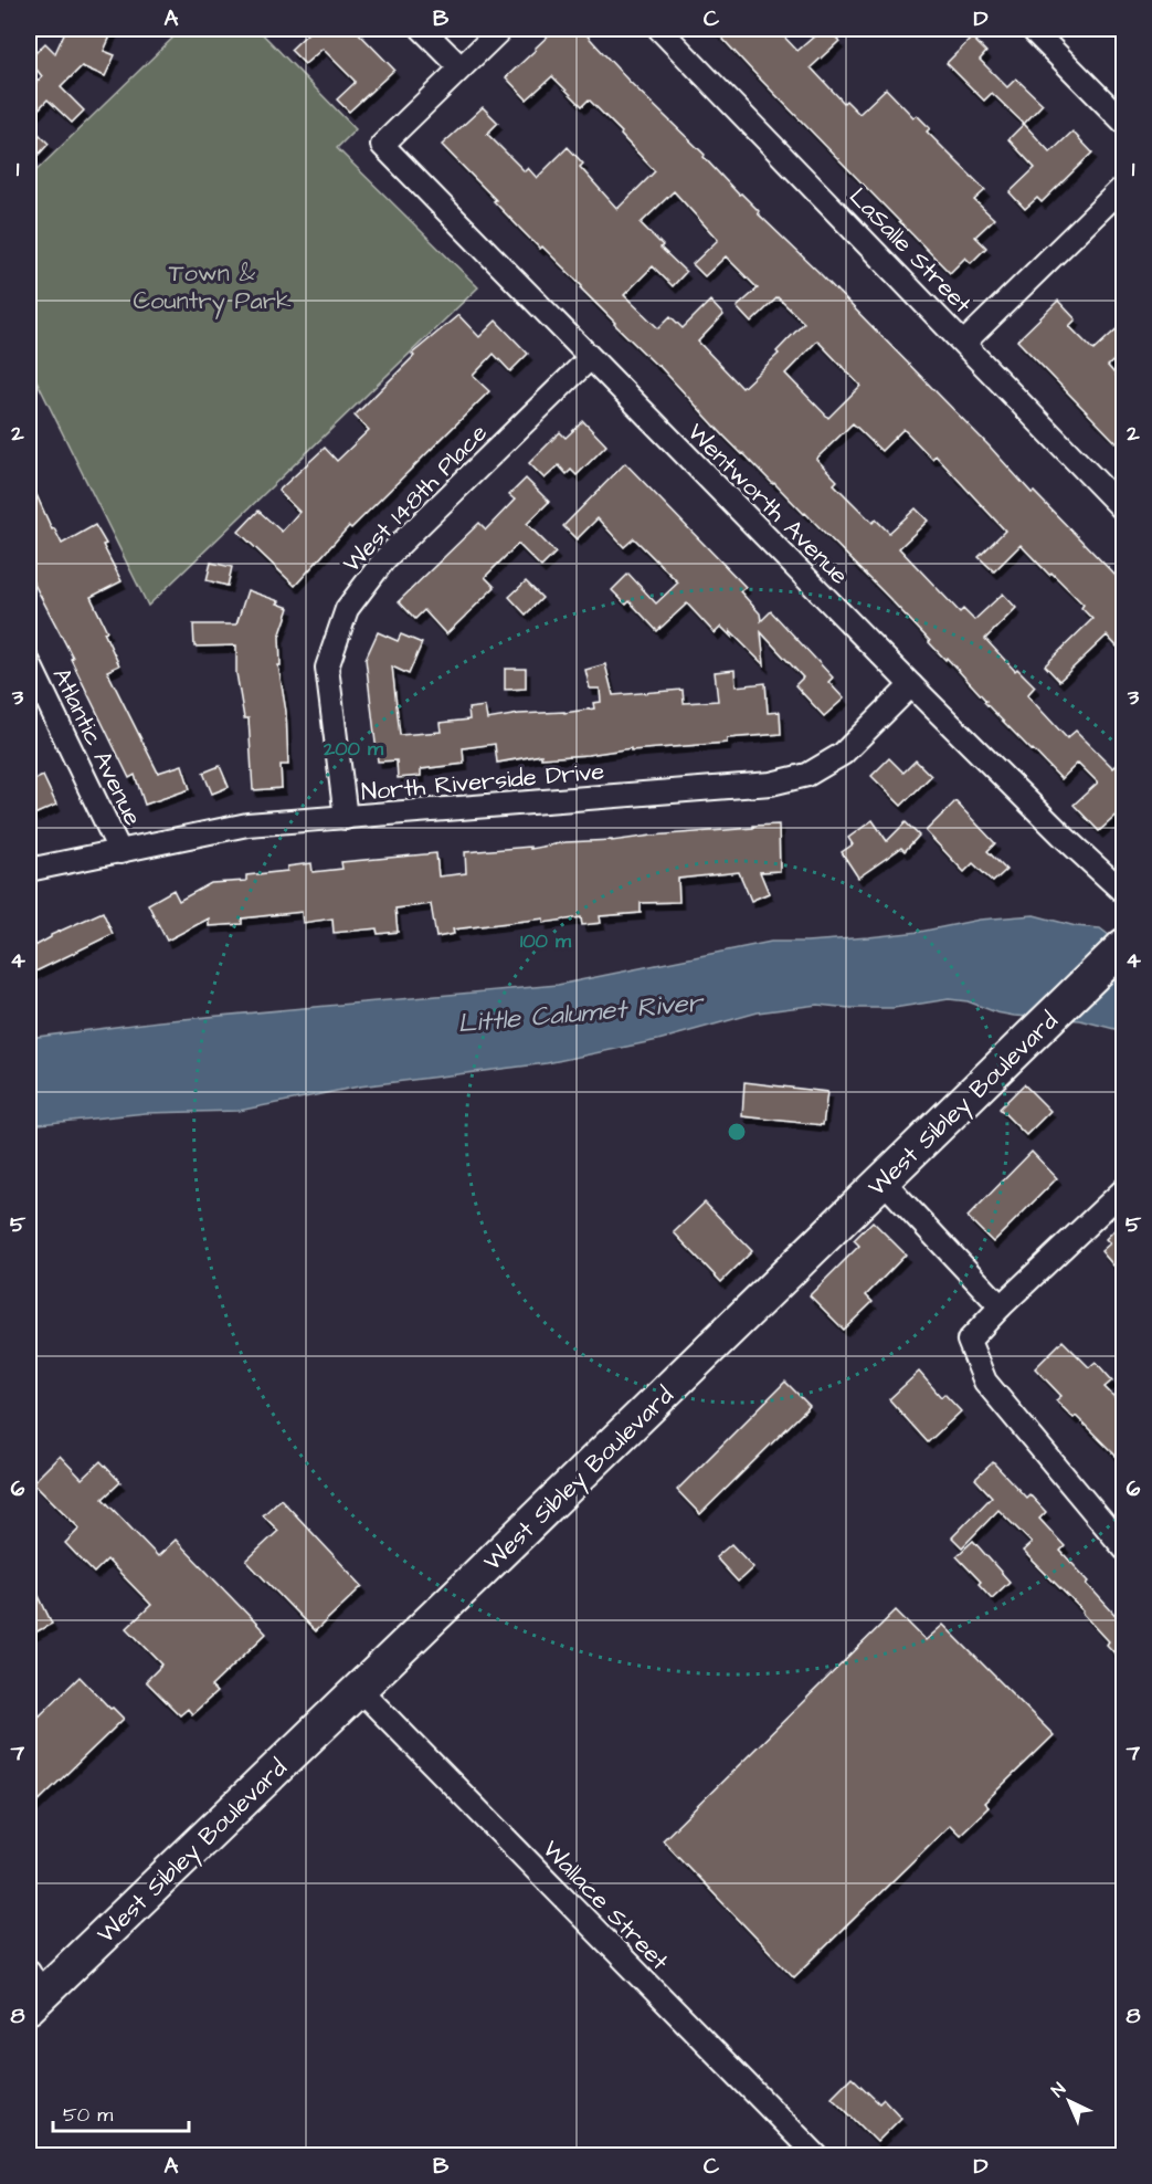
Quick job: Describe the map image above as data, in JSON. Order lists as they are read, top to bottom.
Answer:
{
  "streets": {
    "main road": ["West Sibley Boulevard"],
    "street": [
      "LaSalle Street",
      "West 148th Place",
      "Wentworth Avenue",
      "Atlantic Avenue",
      "North Riverside Drive",
      "Wallace Street"
    ]
  },
  "crossings": [
    ["West 148th Place", "Wentworth Avenue"],
    ["West 148th Place", "North Riverside Drive"],
    ["Wentworth Avenue", "North Riverside Drive"],
    ["Atlantic Avenue", "North Riverside Drive"],
    ["West Sibley Boulevard", "Wallace Street"]
  ],
  "water": ["Little Calumet River"],
  "parks": ["Town & Country Park"],
  "scale_bar": "50 m",
  "north": "top left",
  "grid": {
    "columns": [
      "A",
      "B",
      "C",
      "D"
    ],
    "rows": [
      "1",
      "2",
      "3",
      "4",
      "5",
      "6",
      "7",
      "8"
    ]
  },
  "rings": ["200 m", "100 m"]
}
